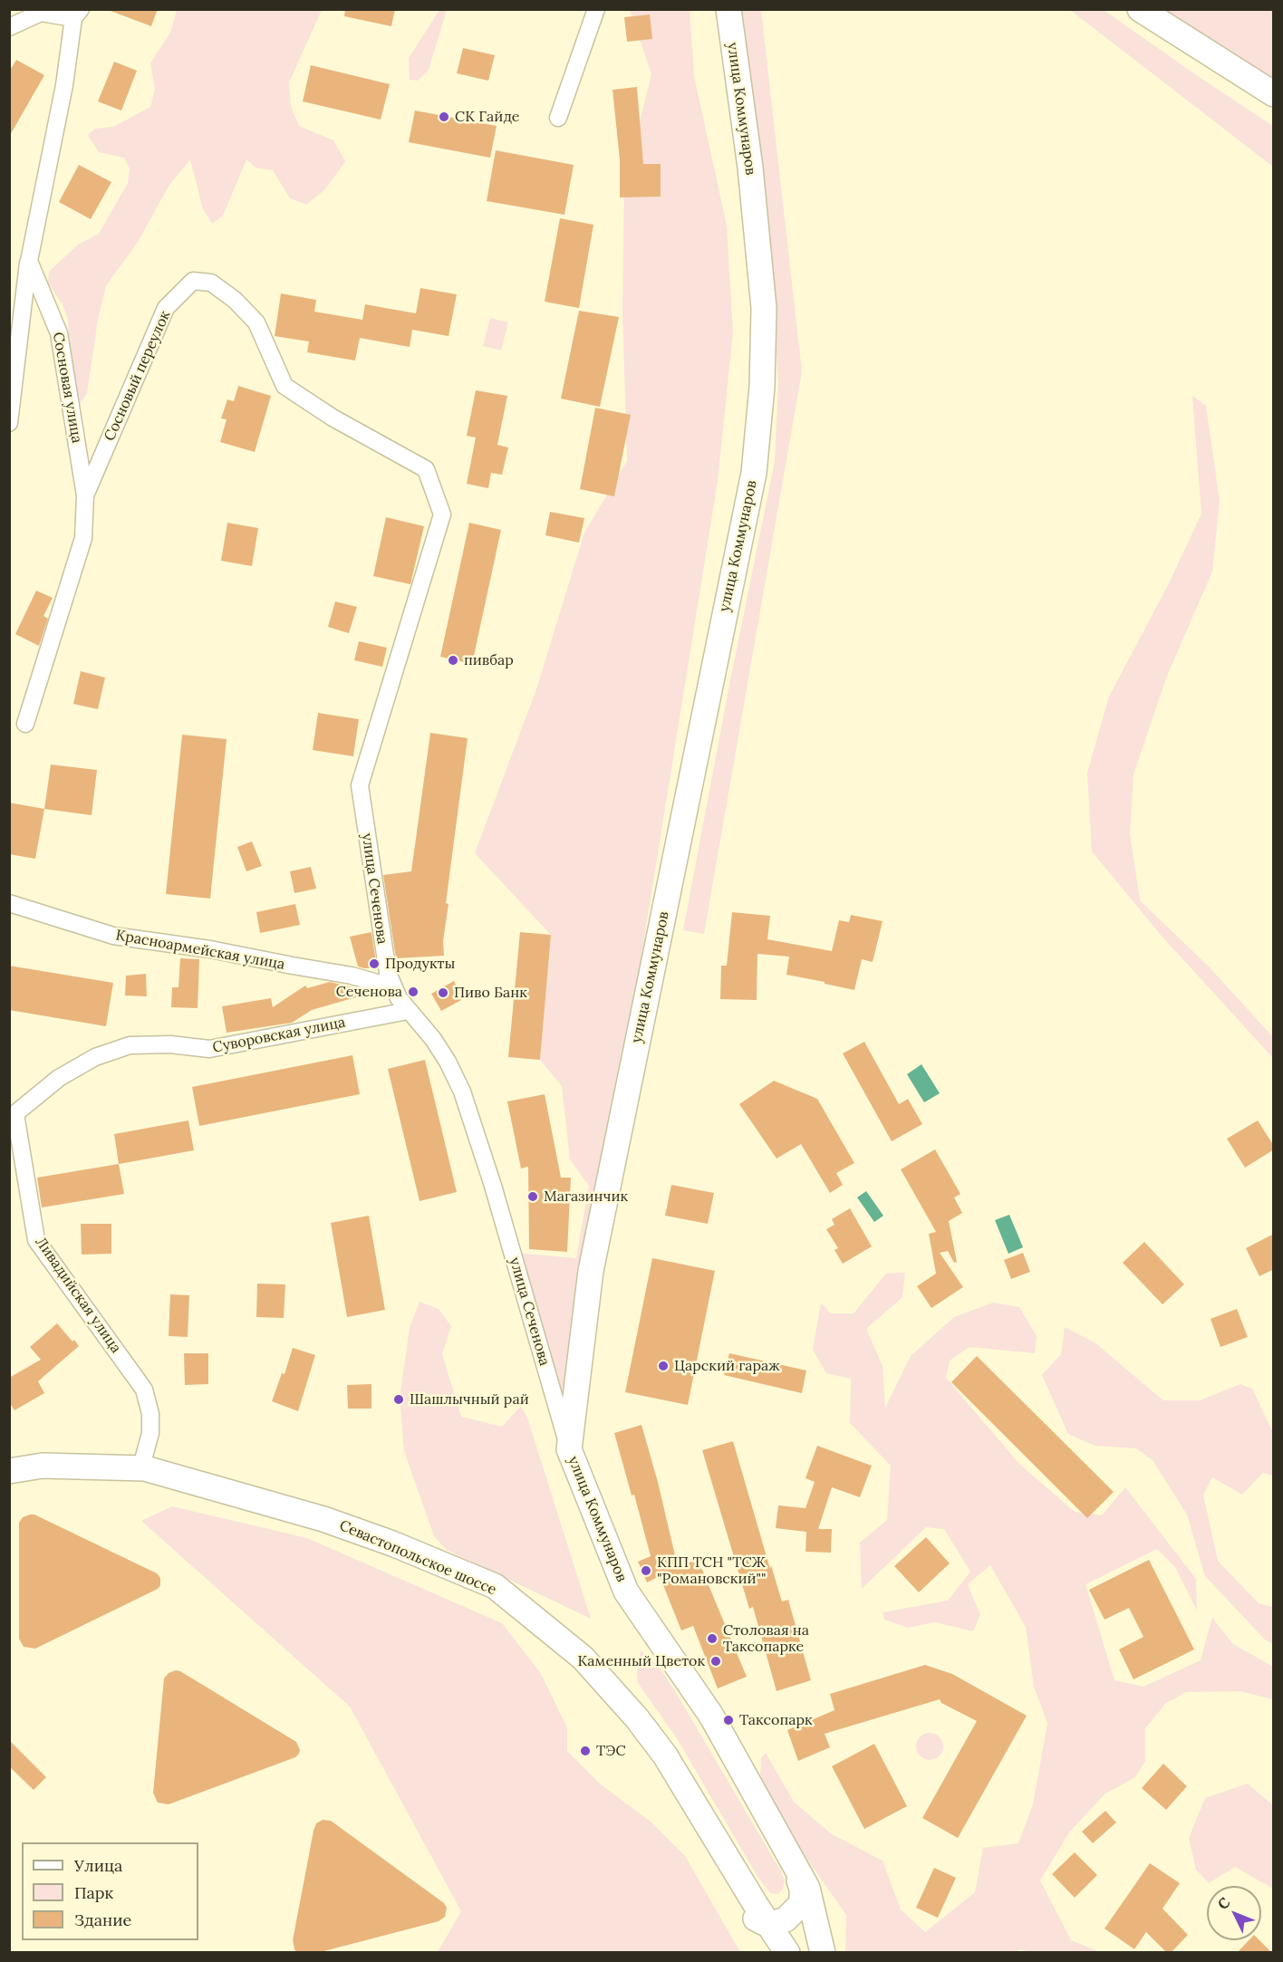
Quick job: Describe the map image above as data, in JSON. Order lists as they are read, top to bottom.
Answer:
{
  "streets": {
    "main road": ["улица Коммунаров", "Севастопольское шоссе"],
    "street": [
      "Сосновый переулок",
      "Сосновая улица",
      "улица Сеченова",
      "Красноармейская улица",
      "Суворовская улица",
      "Ливадийская улица"
    ]
  },
  "crossings": [
    ["улица Коммунаров", "улица Сеченова"],
    ["Сосновый переулок", "Сосновая улица"],
    ["Сосновый переулок", "улица Сеченова"],
    ["улица Сеченова", "Красноармейская улица"],
    ["улица Сеченова", "Суворовская улица"],
    ["Суворовская улица", "Ливадийская улица"],
    ["Ливадийская улица", "Севастопольское шоссе"]
  ],
  "places": [
    "СК Гайде",
    "пивбар",
    "Продукты",
    "Сеченова",
    "Пиво Банк",
    "Магазинчик",
    "Царский гараж",
    "Шашлычный рай",
    "КПП ТСН \"ТСЖ \"Романовский\"\"",
    "Столовая на Таксопарке",
    "Каменный Цветок",
    "Таксопарк",
    "ТЭС"
  ],
  "legend": ["Улица", "Парк", "Здание"],
  "north": "top left"
}
